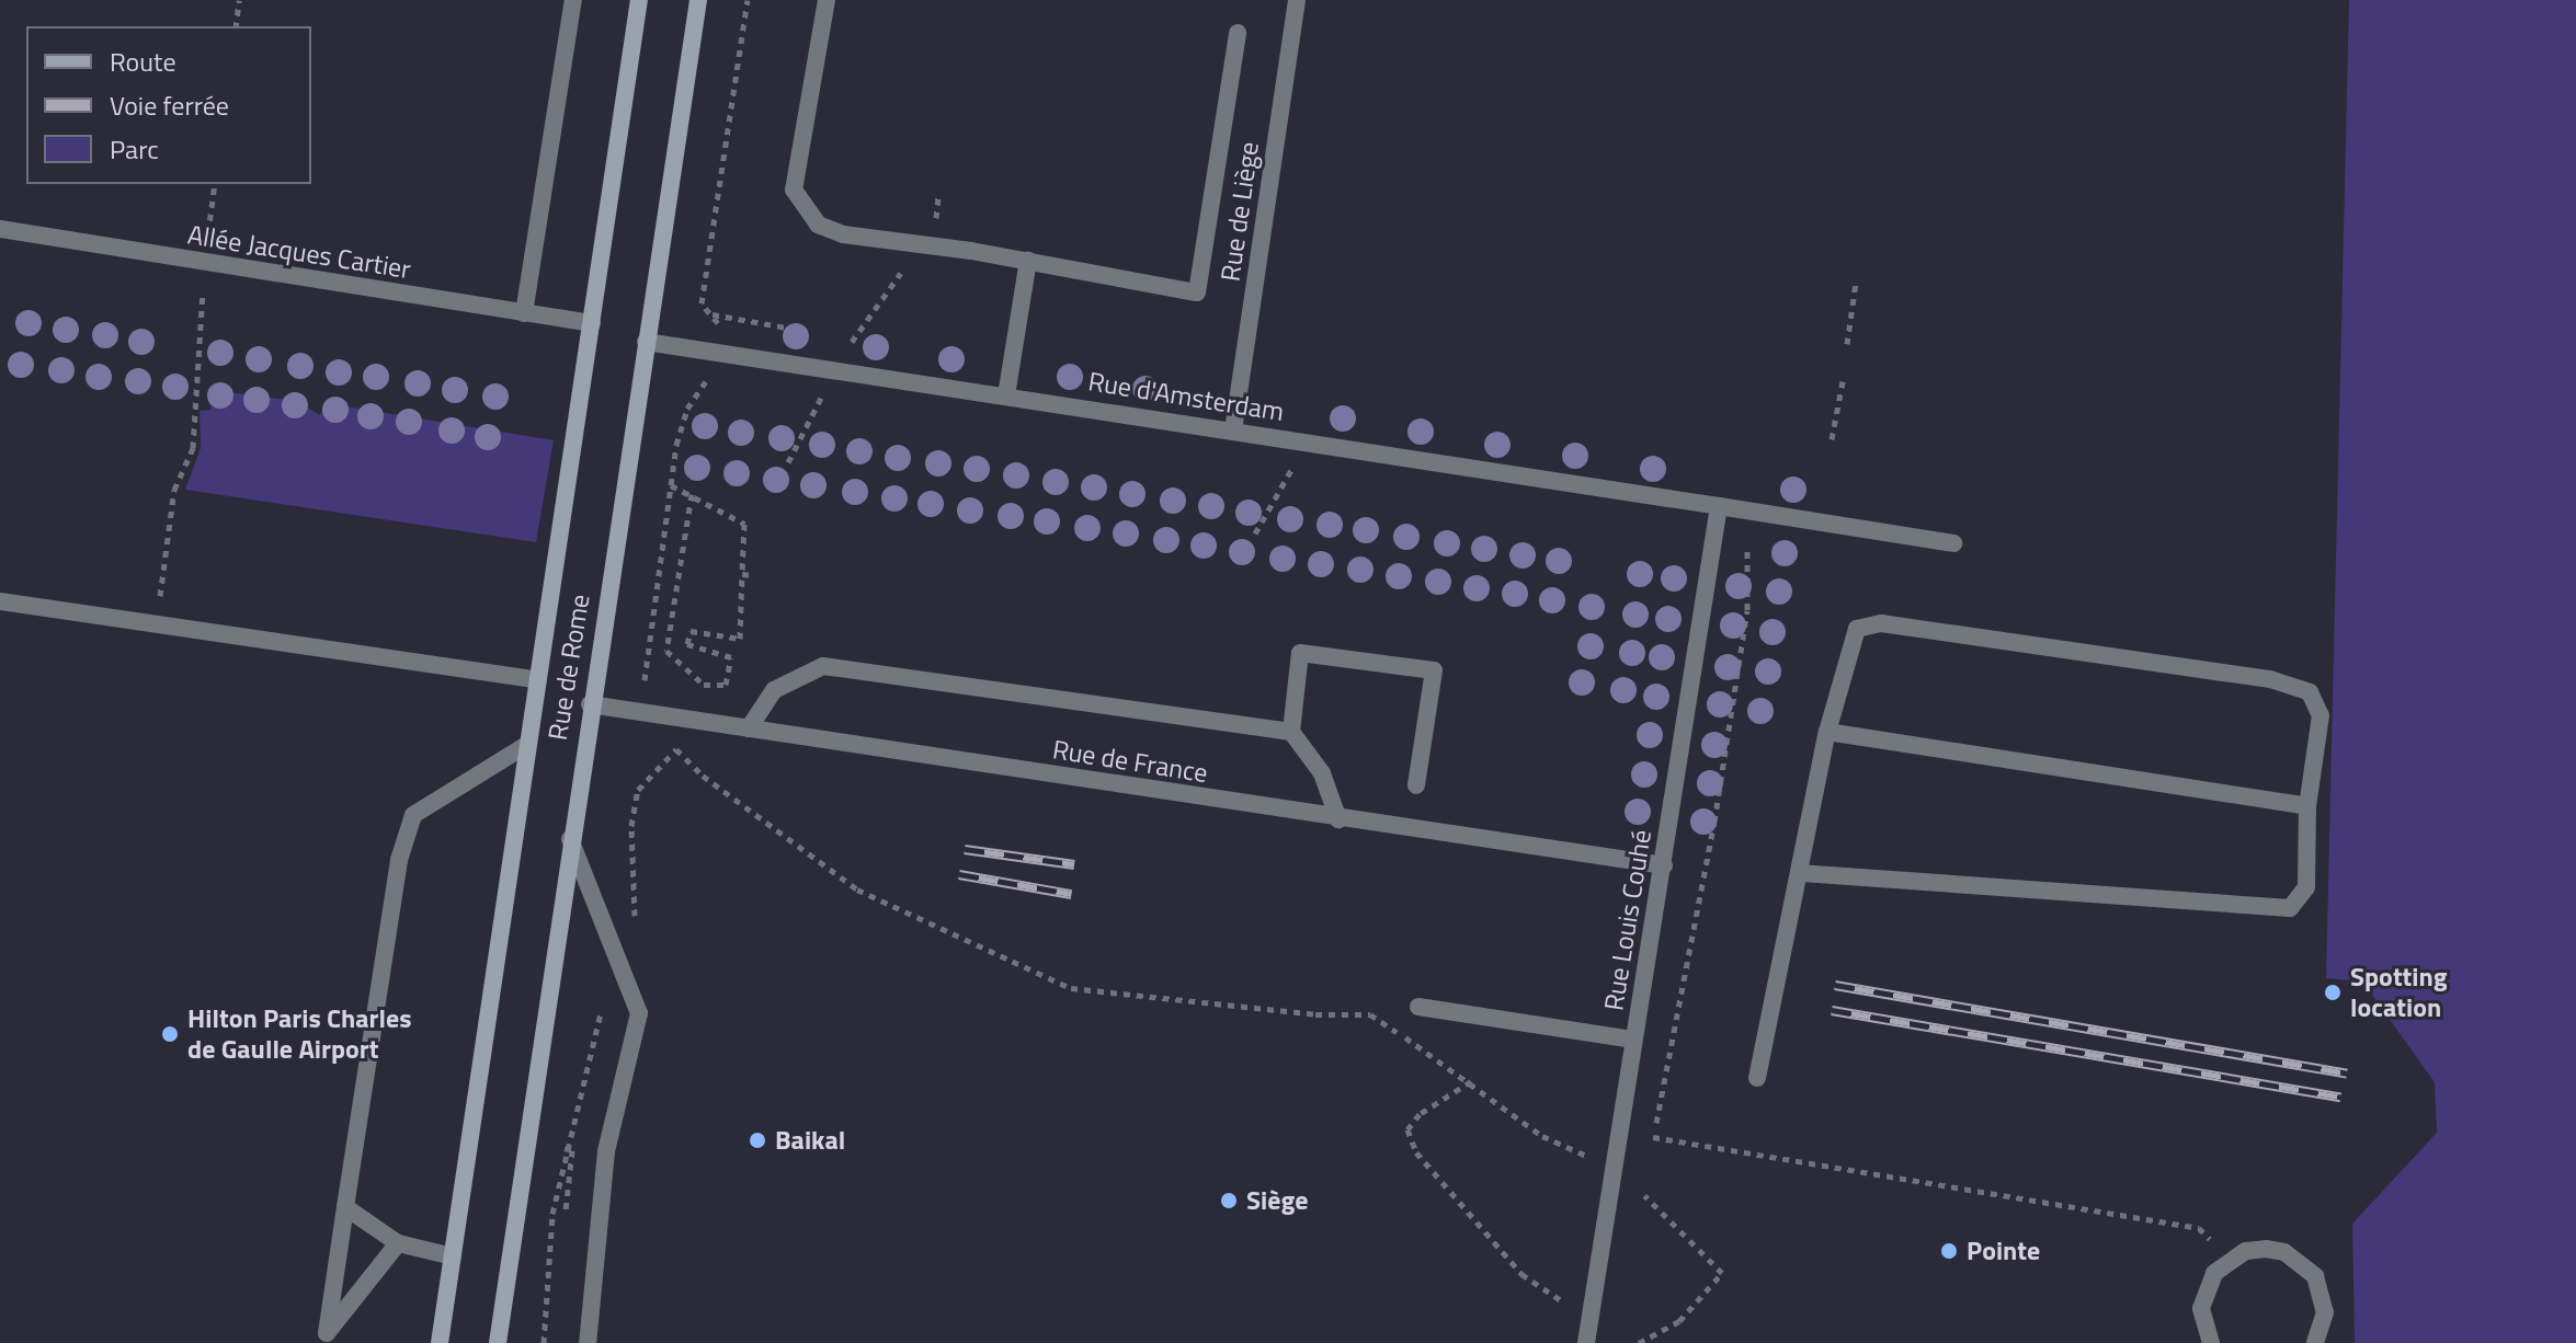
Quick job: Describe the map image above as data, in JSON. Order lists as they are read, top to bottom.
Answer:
{
  "streets": {
    "main road": ["Rue de Rome"],
    "street": [
      "Rue de Liège",
      "Allée Jacques Cartier",
      "Rue d'Amsterdam",
      "Rue de France",
      "Rue Louis Couhé"
    ]
  },
  "crossings": [
    ["Rue de Liège", "Rue d'Amsterdam"],
    ["Allée Jacques Cartier", "Rue de Rome"],
    ["Rue d'Amsterdam", "Rue de Rome"],
    ["Rue d'Amsterdam", "Rue Louis Couhé"],
    ["Rue de Rome", "Rue de France"],
    ["Rue de France", "Rue Louis Couhé"]
  ],
  "places": [
    "Spotting location",
    "Hilton Paris Charles de Gaulle Airport",
    "Baikal",
    "Siège",
    "Pointe"
  ],
  "legend": ["Route", "Voie ferrée", "Parc"]
}
